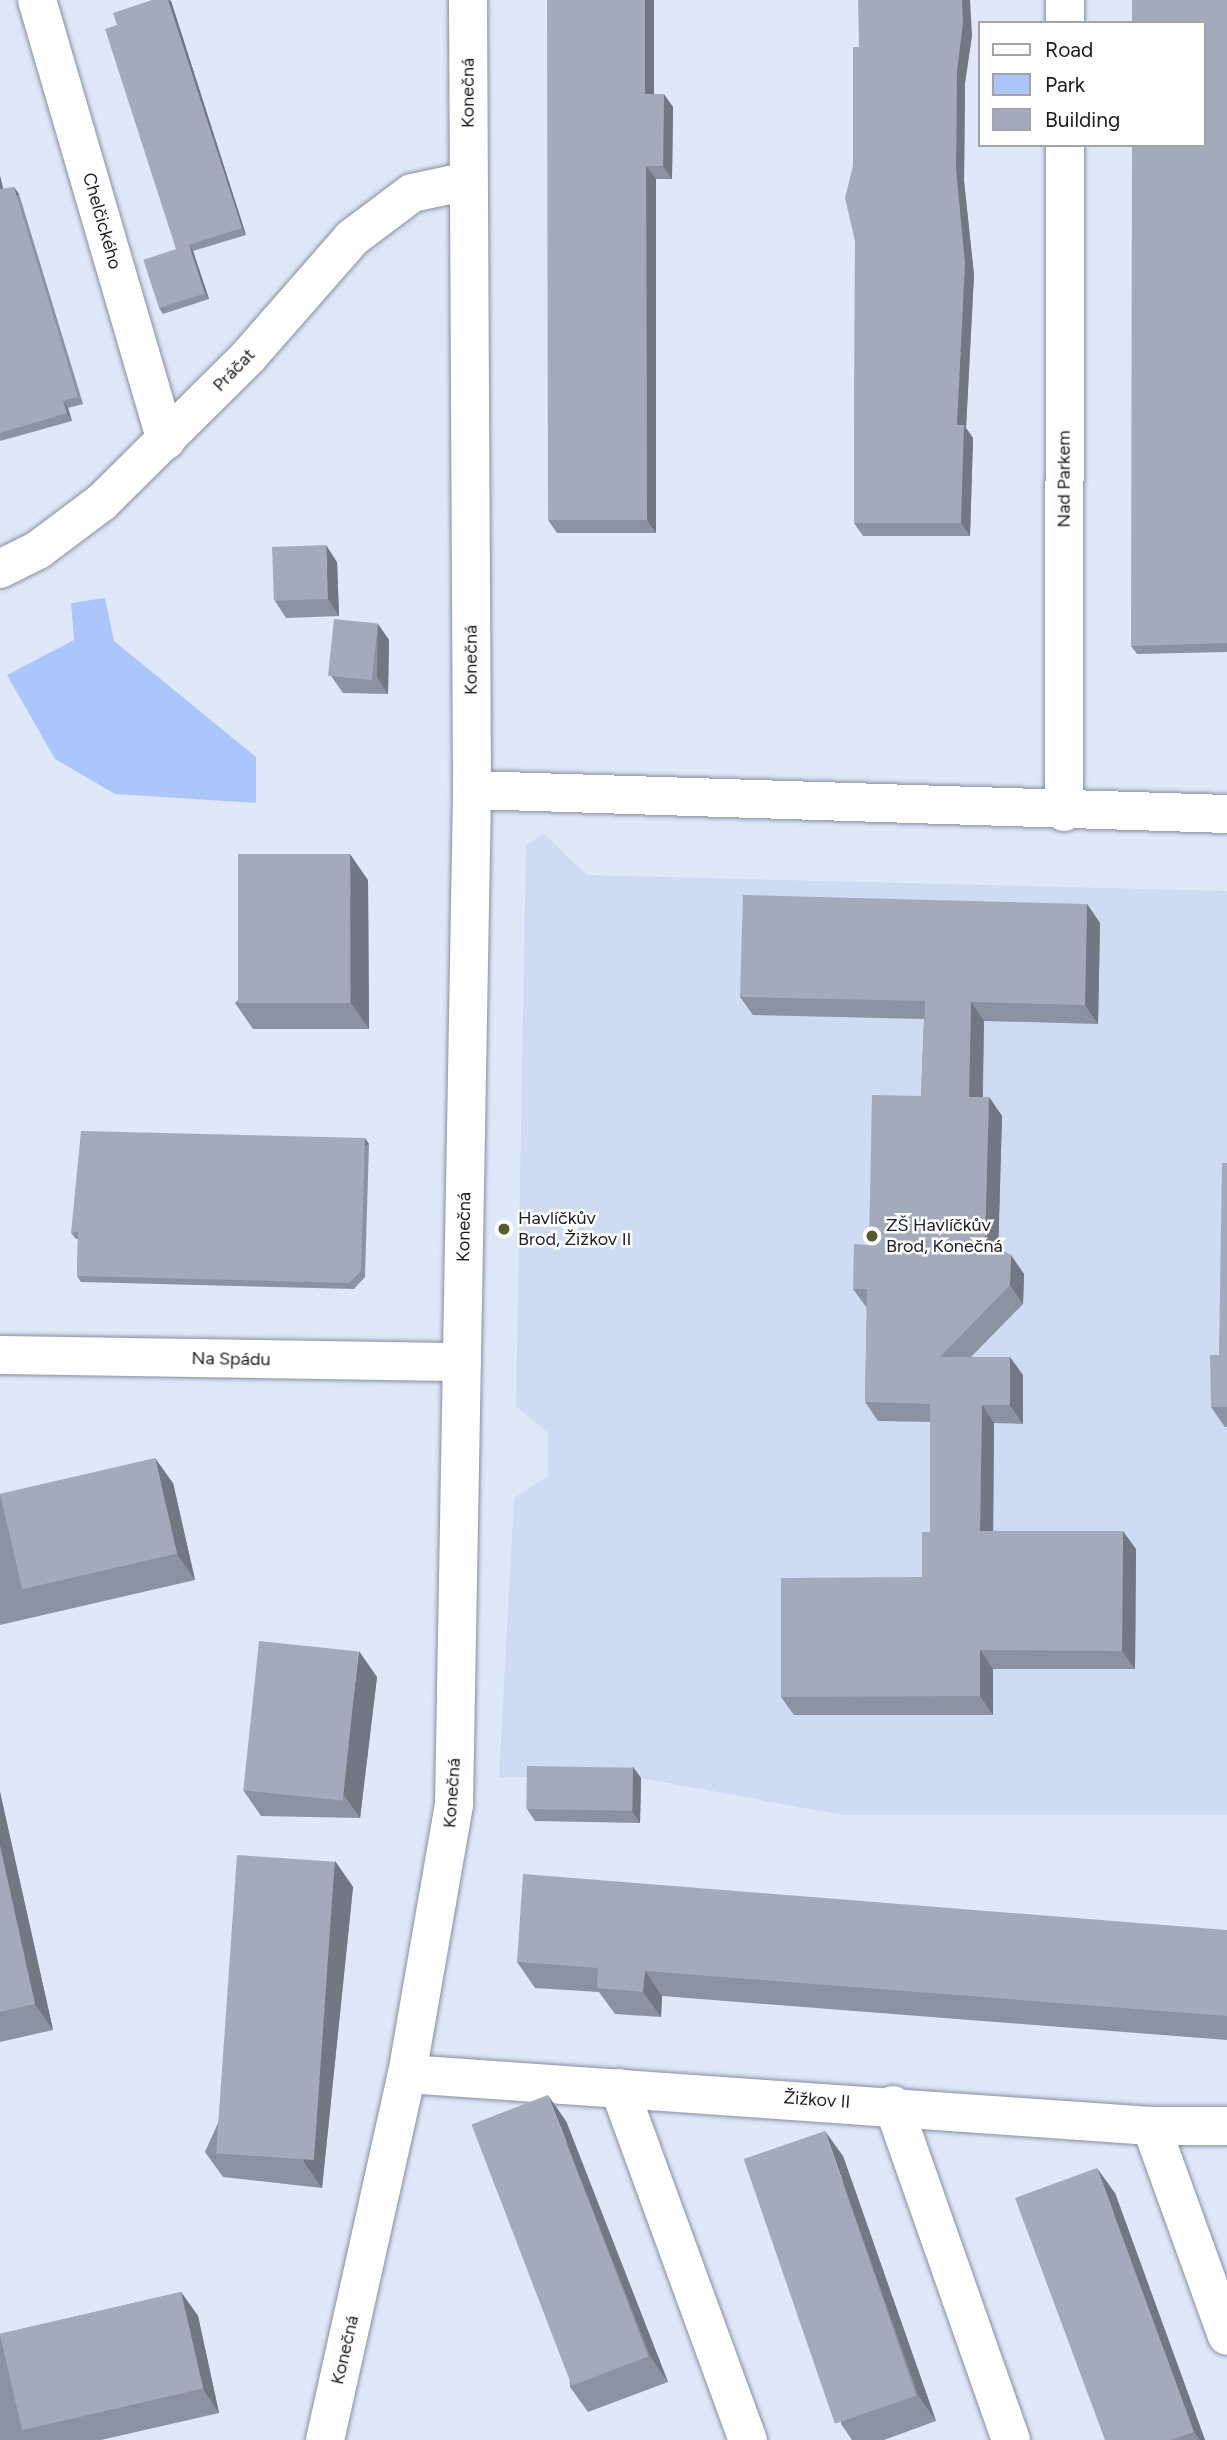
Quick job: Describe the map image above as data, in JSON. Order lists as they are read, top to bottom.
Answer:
{
  "streets": {
    "street": [
      "Konečná",
      "Chelčického",
      "Práčat",
      "Nad Parkem",
      "Na Spádu",
      "Žižkov II"
    ]
  },
  "crossings": [
    ["Konečná", "Práčat"],
    ["Konečná", "Na Spádu"],
    ["Konečná", "Žižkov II"],
    ["Chelčického", "Práčat"]
  ],
  "places": ["Havlíčkův Brod, Žižkov II", "ZŠ Havlíčkův Brod, Konečná"],
  "legend": ["Road", "Park", "Building"]
}
